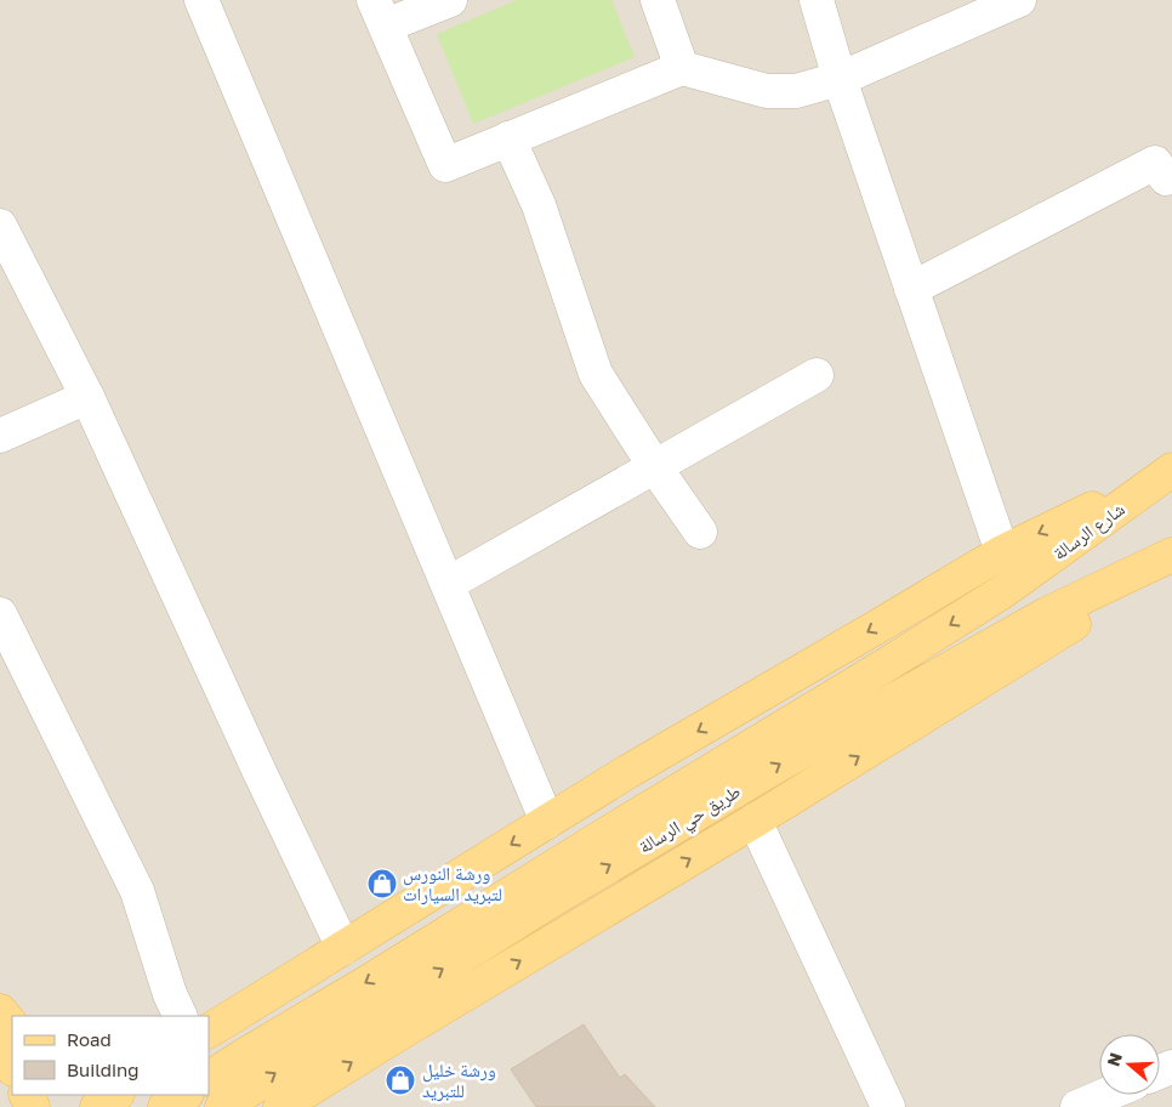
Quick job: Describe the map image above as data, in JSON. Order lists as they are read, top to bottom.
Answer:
{
  "streets": {
    "main road": ["شارع الرسالة", "طريق حي الرسالة"]
  },
  "crossings": [
    ["شارع الرسالة", "طريق حي الرسالة"]
  ],
  "places": {
    "shop": ["ورشة النورس لتبريد السيارات", "ورشة خليل للتبريد"]
  },
  "legend": ["Road", "Building"],
  "north": "left"
}
